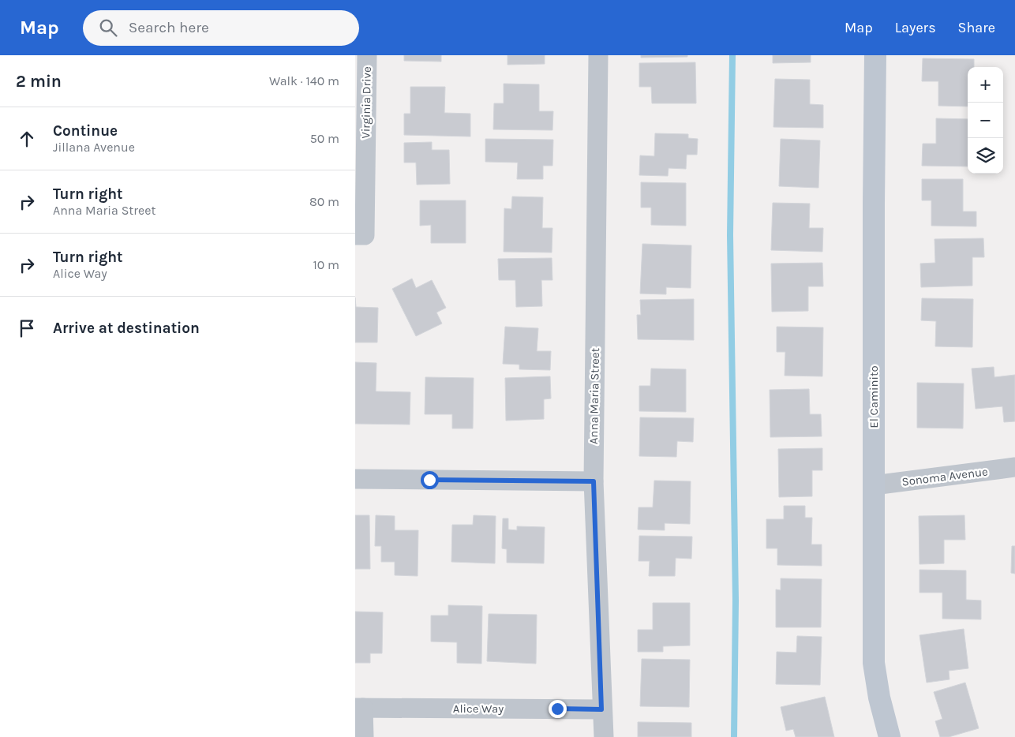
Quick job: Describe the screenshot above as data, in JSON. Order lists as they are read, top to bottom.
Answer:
{
  "streets": {
    "street": [
      "Virginia Drive",
      "Anna Maria Street",
      "El Caminito",
      "Sonoma Avenue",
      "Alice Way"
    ]
  },
  "crossings": [
    ["Anna Maria Street", "Alice Way"],
    ["El Caminito", "Sonoma Avenue"]
  ],
  "page": {
    "header": "Map",
    "search": "Search here",
    "nav": ["Map", "Layers", "Share"],
    "heading": ["2 min", "Walk · 140 m"],
    "map_buttons": ["+", "−"],
    "list": [
      ["Continue", "Jillana Avenue", "50 m"],
      ["Turn right", "Anna Maria Street", "80 m"],
      ["Turn right", "Alice Way", "10 m"],
      "Arrive at destination"
    ]
  }
}
